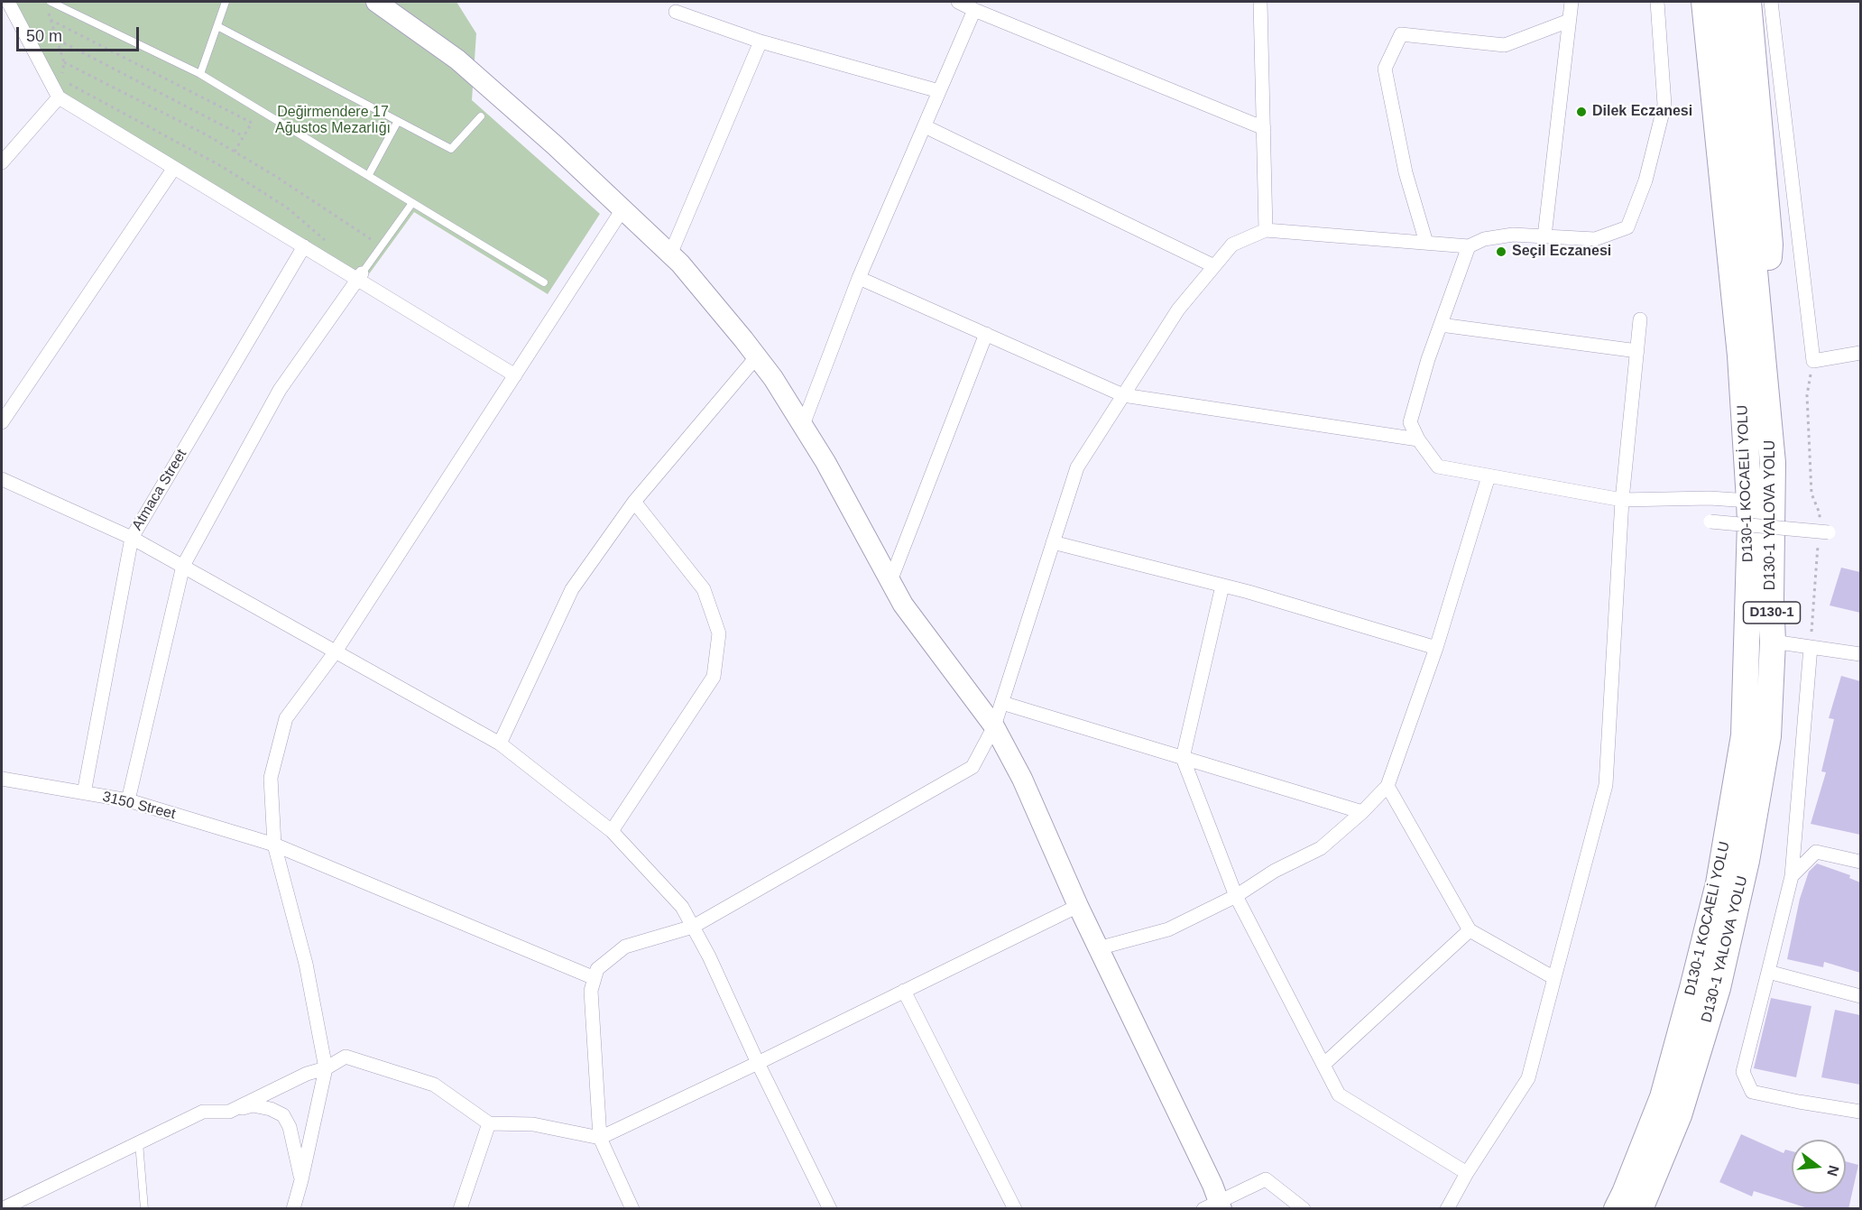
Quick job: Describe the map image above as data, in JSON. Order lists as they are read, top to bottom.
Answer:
{
  "streets": {
    "highway": ["D130-1 KOCAELİ YOLU", "D130-1 YALOVA YOLU", "D130-1"],
    "street": ["Atmaca Street", "3150 Street"]
  },
  "crossings": [
    ["D130-1 KOCAELİ YOLU", "D130-1 YALOVA YOLU"],
    ["Atmaca Street", "3150 Street"]
  ],
  "parks": ["Değirmendere 17 Ağustos Mezarlığı"],
  "places": ["Dilek Eczanesi", "Seçil Eczanesi"],
  "scale_bar": "50 m",
  "north": "right"
}
